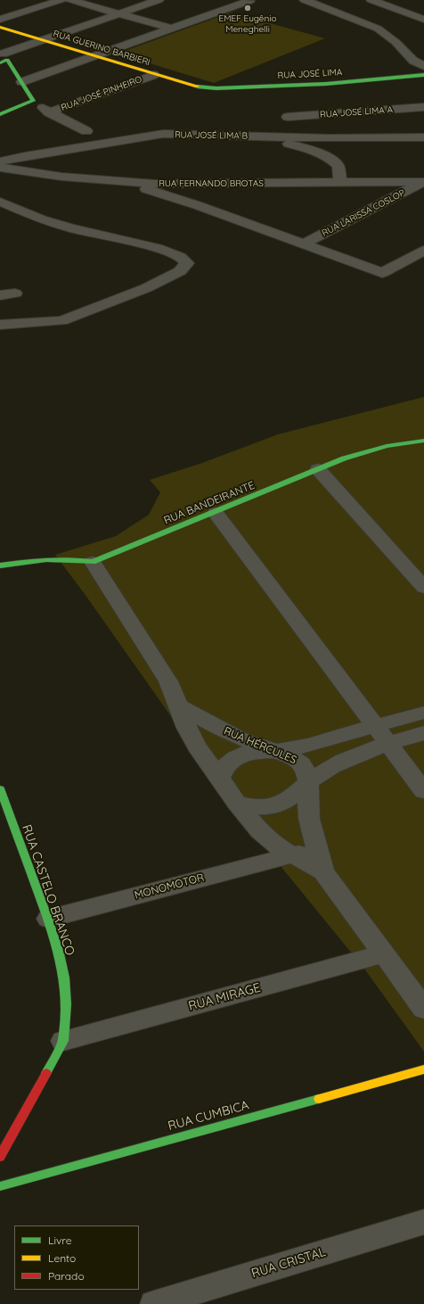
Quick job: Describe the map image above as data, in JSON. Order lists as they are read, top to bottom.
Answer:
{
  "streets": {
    "street": [
      "RUA GUERINO BARBIERI",
      "RUA JOSÉ LIMA",
      "RUA JOSÉ PINHEIRO",
      "RUA JOSÉ LIMA A",
      "RUA JOSÉ LIMA B",
      "RUA FERNANDO BROTAS",
      "RUA LARISSA COSLOP",
      "RUA BANDEIRANTE",
      "RUA HÉRCULES",
      "MONOMOTOR",
      "RUA CASTELO BRANCO",
      "RUA MIRAGE",
      "RUA CUMBICA",
      "RUA CRISTAL"
    ]
  },
  "crossings": [
    ["RUA GUERINO BARBIERI", "RUA JOSÉ LIMA"],
    ["RUA GUERINO BARBIERI", "RUA JOSÉ PINHEIRO"],
    ["RUA FERNANDO BROTAS", "RUA LARISSA COSLOP"],
    ["RUA HÉRCULES", "MONOMOTOR"],
    ["RUA HÉRCULES", "RUA MIRAGE"],
    ["MONOMOTOR", "RUA CASTELO BRANCO"],
    ["RUA CASTELO BRANCO", "RUA MIRAGE"]
  ],
  "places": ["EMEF Eugênio Meneghelli"],
  "legend": ["Livre", "Lento", "Parado"]
}
